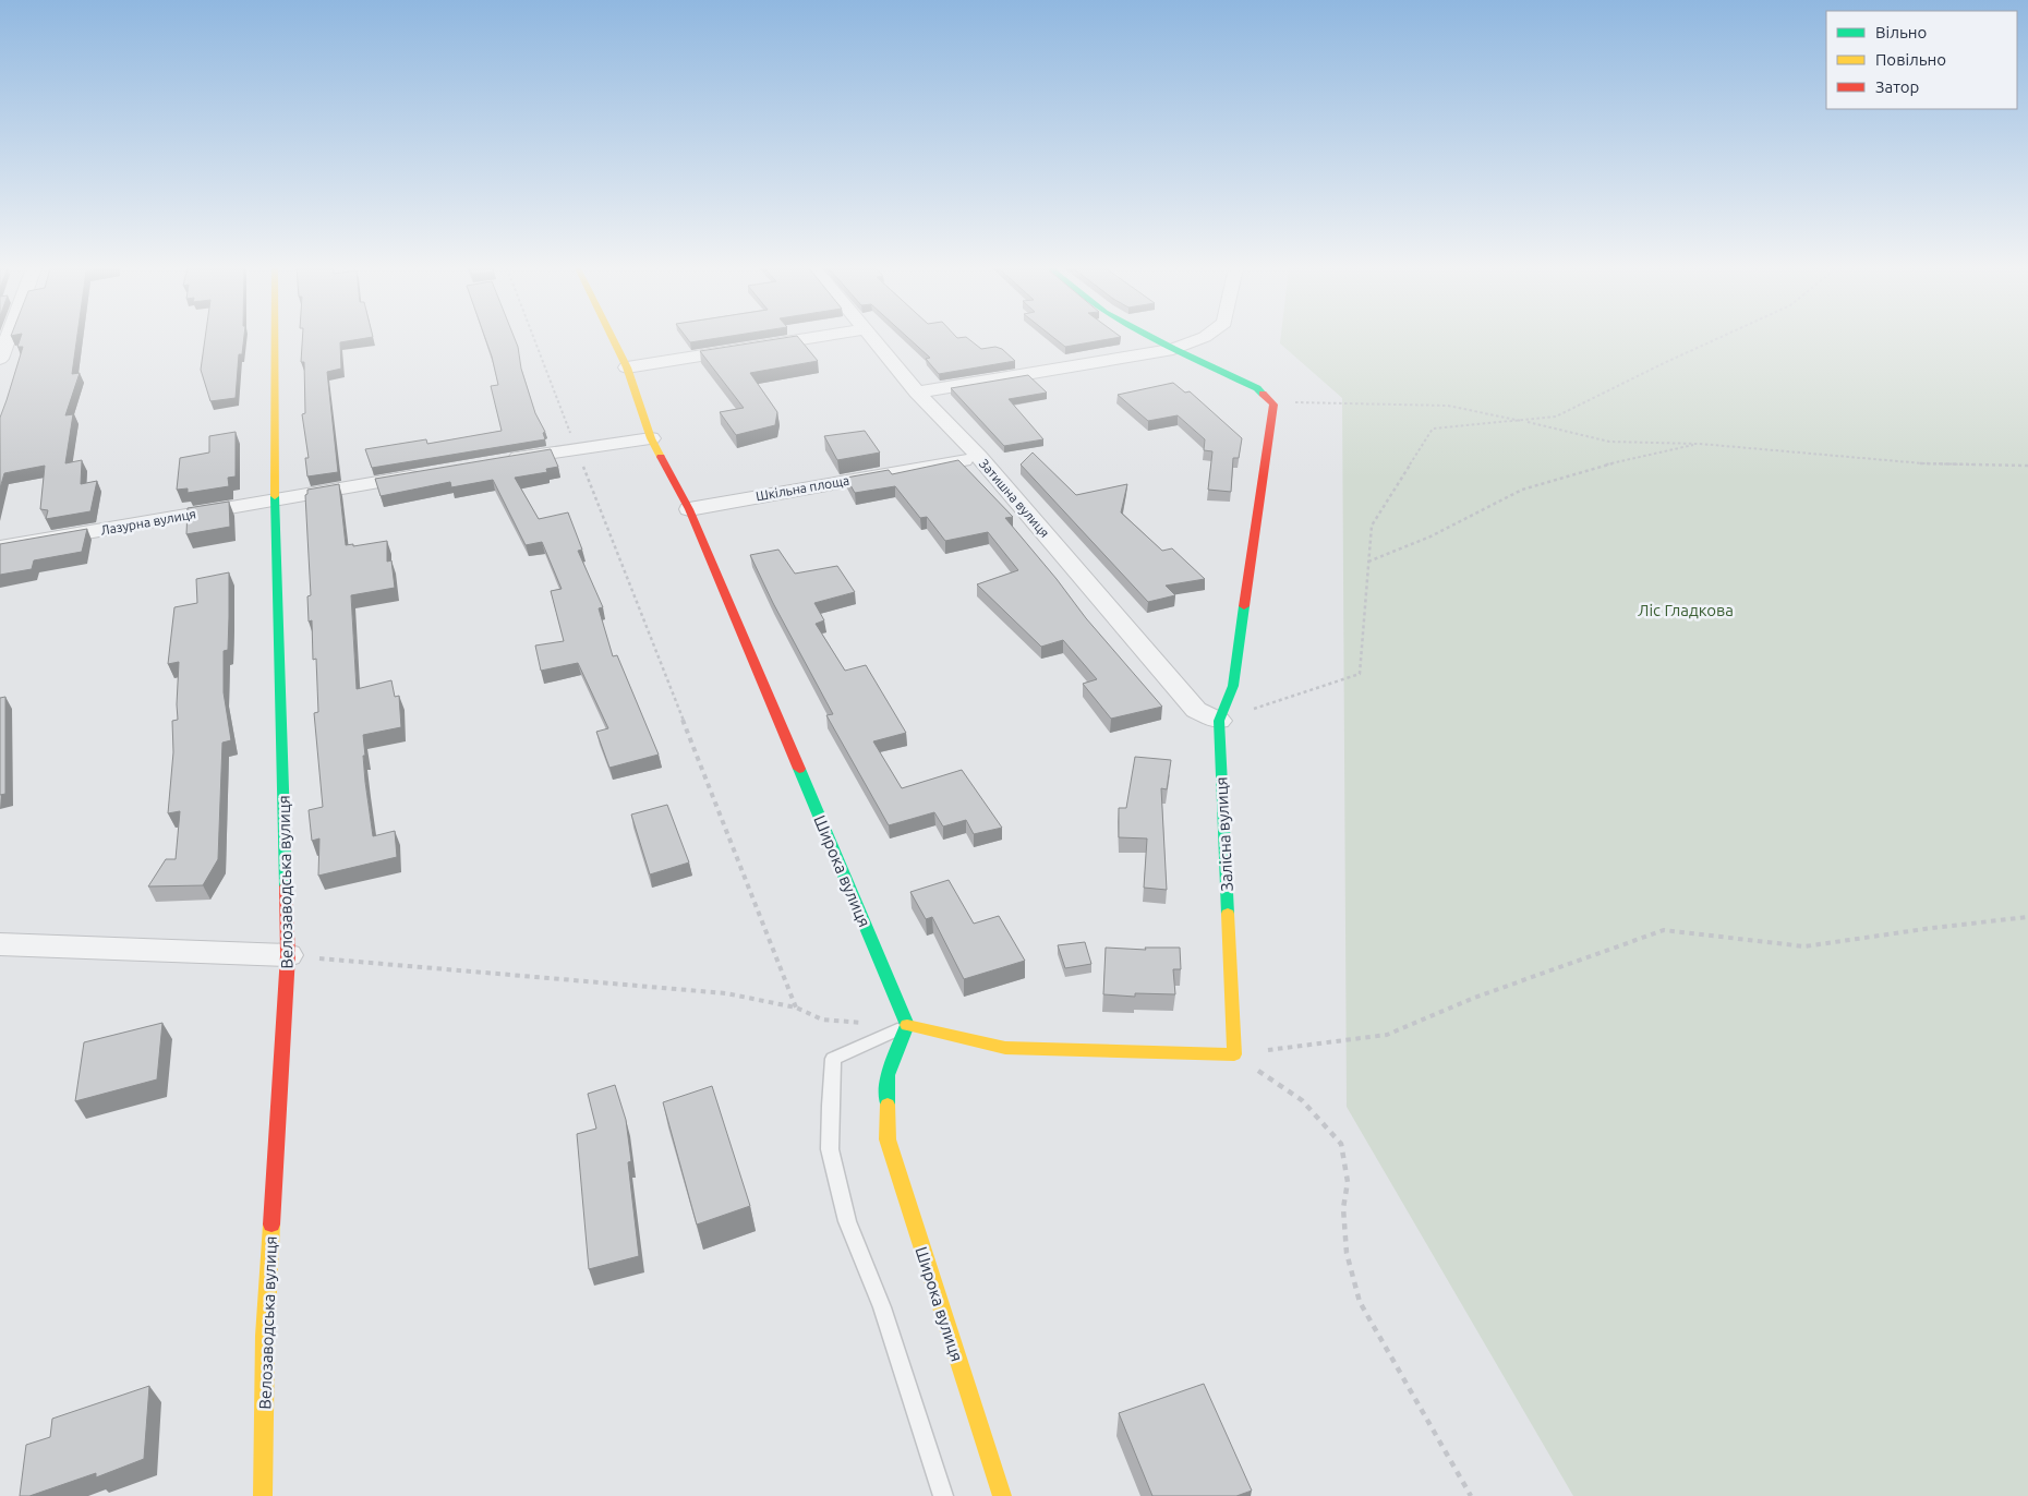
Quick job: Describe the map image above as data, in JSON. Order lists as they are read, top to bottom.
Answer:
{
  "streets": {
    "street": [
      "Шкільна площа",
      "Затишна вулиця",
      "Лазурна вулиця",
      "Залісна вулиця",
      "Широка вулиця",
      "Велозаводська вулиця"
    ]
  },
  "crossings": [
    ["Шкільна площа", "Затишна вулиця"],
    ["Шкільна площа", "Широка вулиця"],
    ["Затишна вулиця", "Залісна вулиця"],
    ["Лазурна вулиця", "Велозаводська вулиця"]
  ],
  "parks": ["Ліс Гладкова"],
  "legend": ["Вільно", "Повільно", "Затор"]
}
